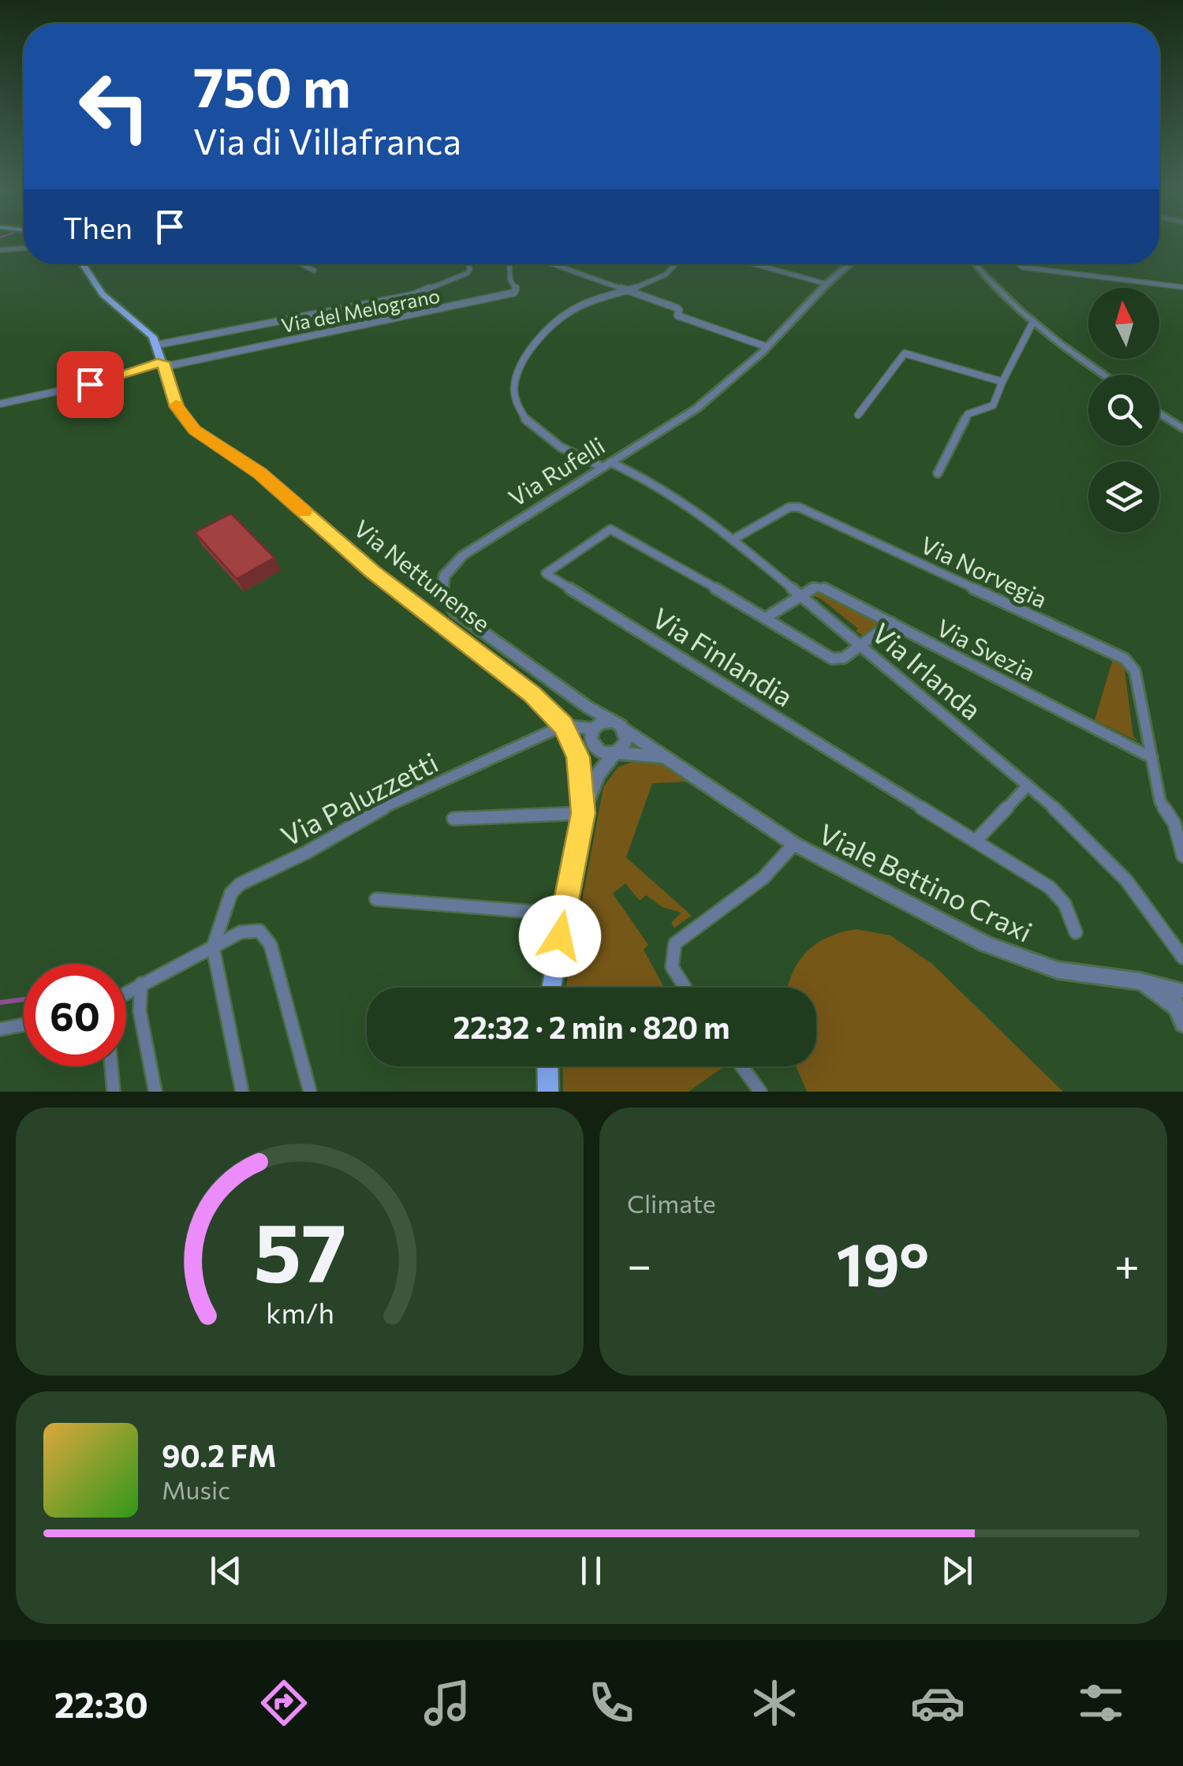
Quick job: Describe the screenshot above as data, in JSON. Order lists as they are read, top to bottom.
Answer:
{
  "streets": {
    "main road": ["Via Nettunense"],
    "street": [
      "Via del Melograno",
      "Via Rufelli",
      "Via Norvegia",
      "Via Svezia",
      "Via Finlandia",
      "Via Irlanda",
      "Via Paluzzetti",
      "Viale Bettino Craxi"
    ]
  },
  "crossings": [
    ["Via del Melograno", "Via Nettunense"],
    ["Via Rufelli", "Via Irlanda"],
    ["Via Rufelli", "Viale Bettino Craxi"],
    ["Via Norvegia", "Via Svezia"],
    ["Via Norvegia", "Via Irlanda"],
    ["Via Nettunense", "Via Paluzzetti"],
    ["Via Svezia", "Via Irlanda"],
    ["Via Finlandia", "Via Irlanda"]
  ],
  "north": "top",
  "page": {
    "turn": ["750 m", "Via di Villafranca"],
    "then": "Then",
    "limit": "60",
    "trip": "22:32 · 2 min · 820 m",
    "tile": "Climate",
    "heat": ["−", "19°", "+"],
    "song": ["90.2 FM", "Music"],
    "tabs": "22:30",
    "gauge": ["57", "km/h"]
  }
}
